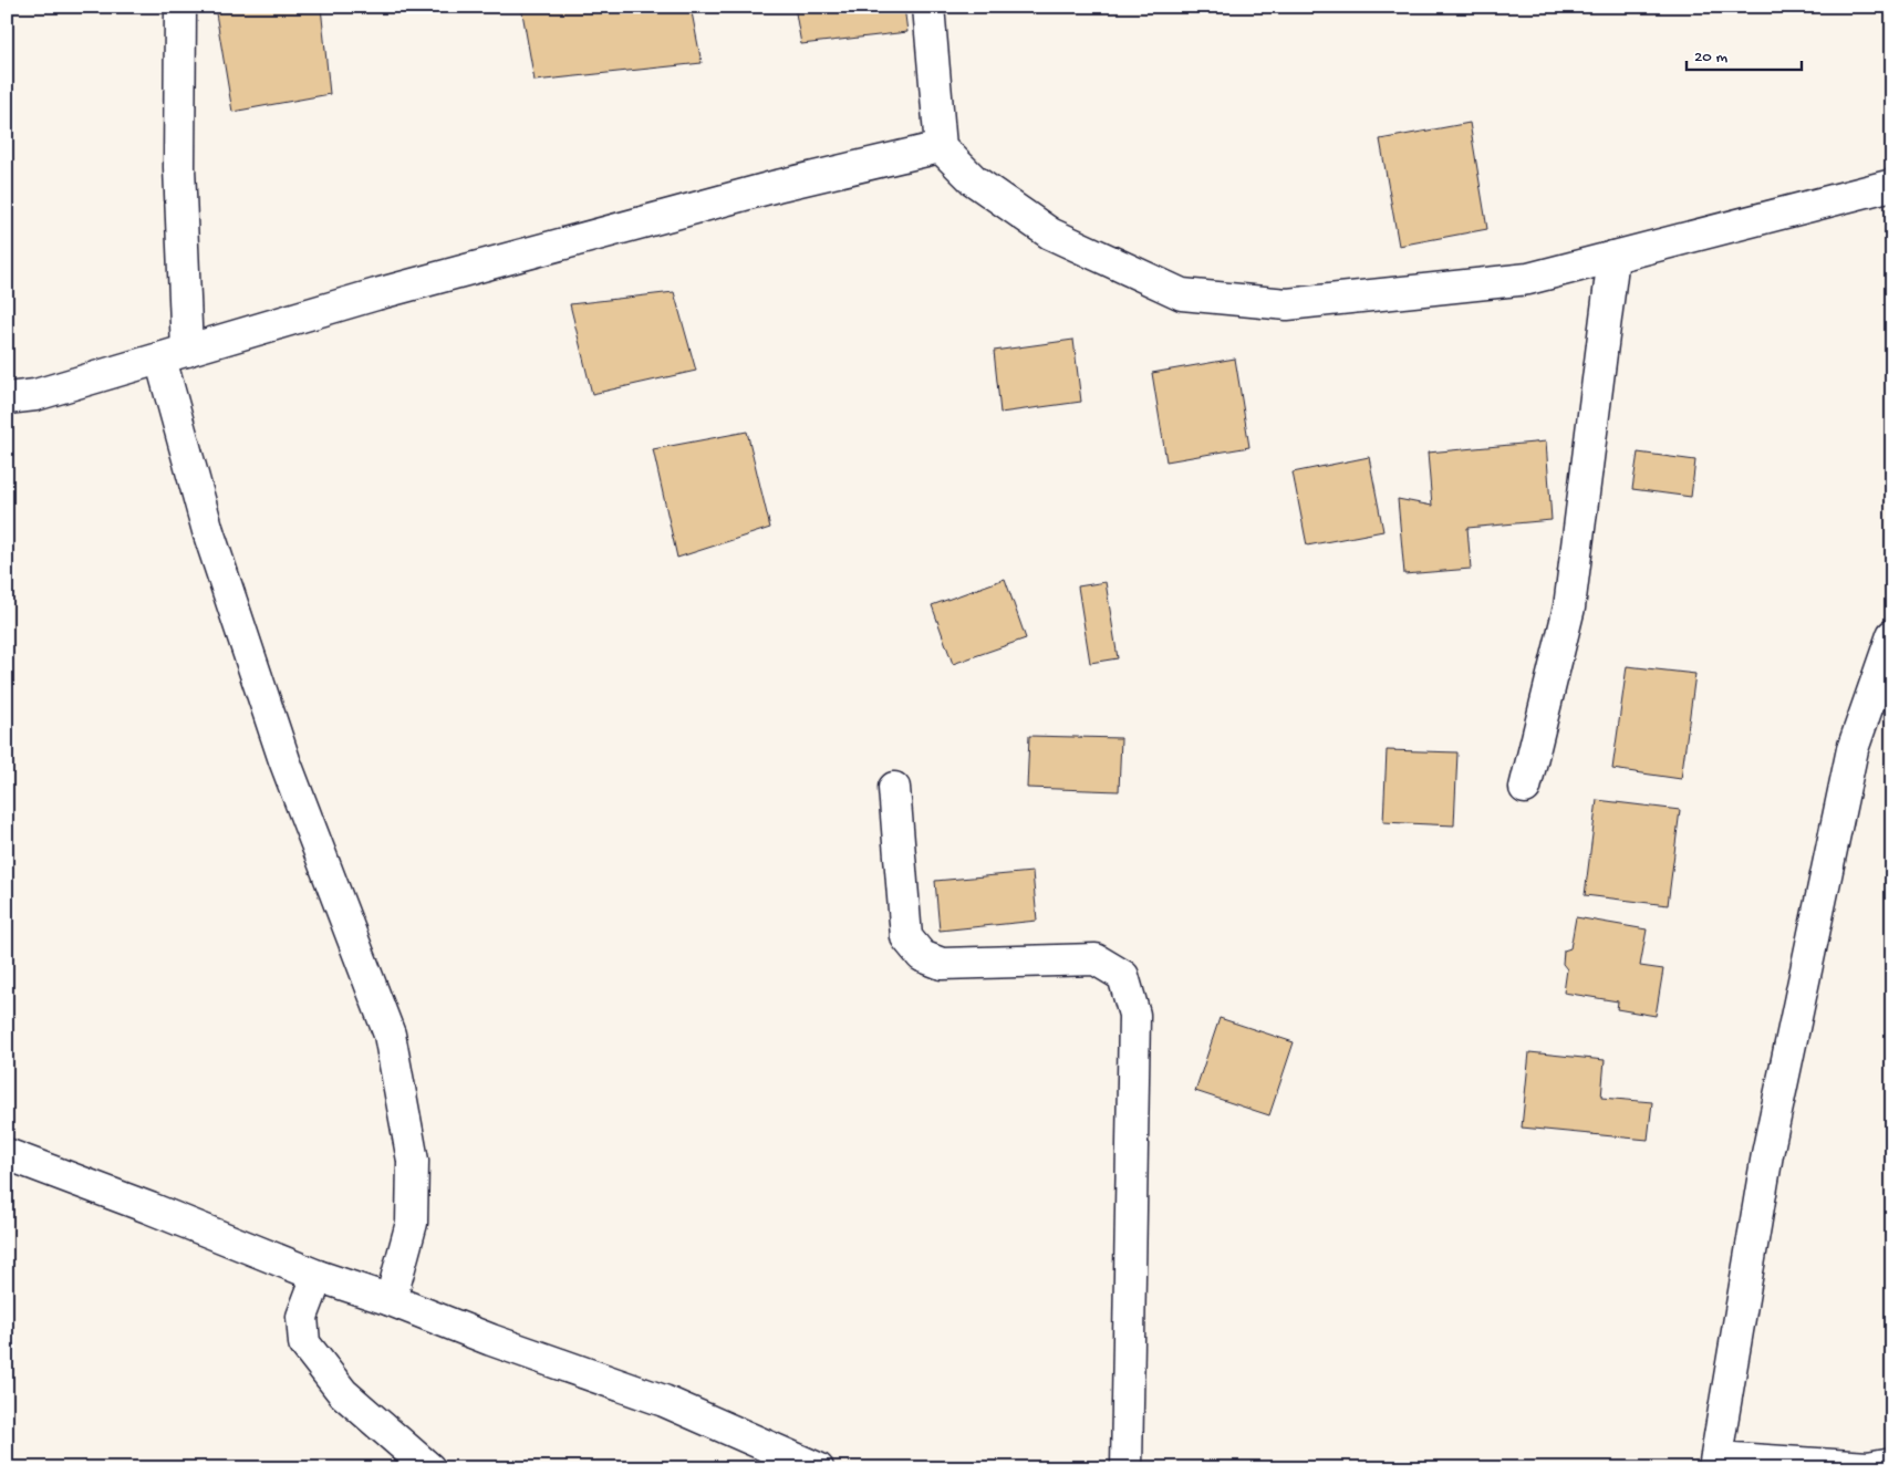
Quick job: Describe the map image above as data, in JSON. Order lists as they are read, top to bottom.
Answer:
{
  "scale_bar": "20 m"
}
